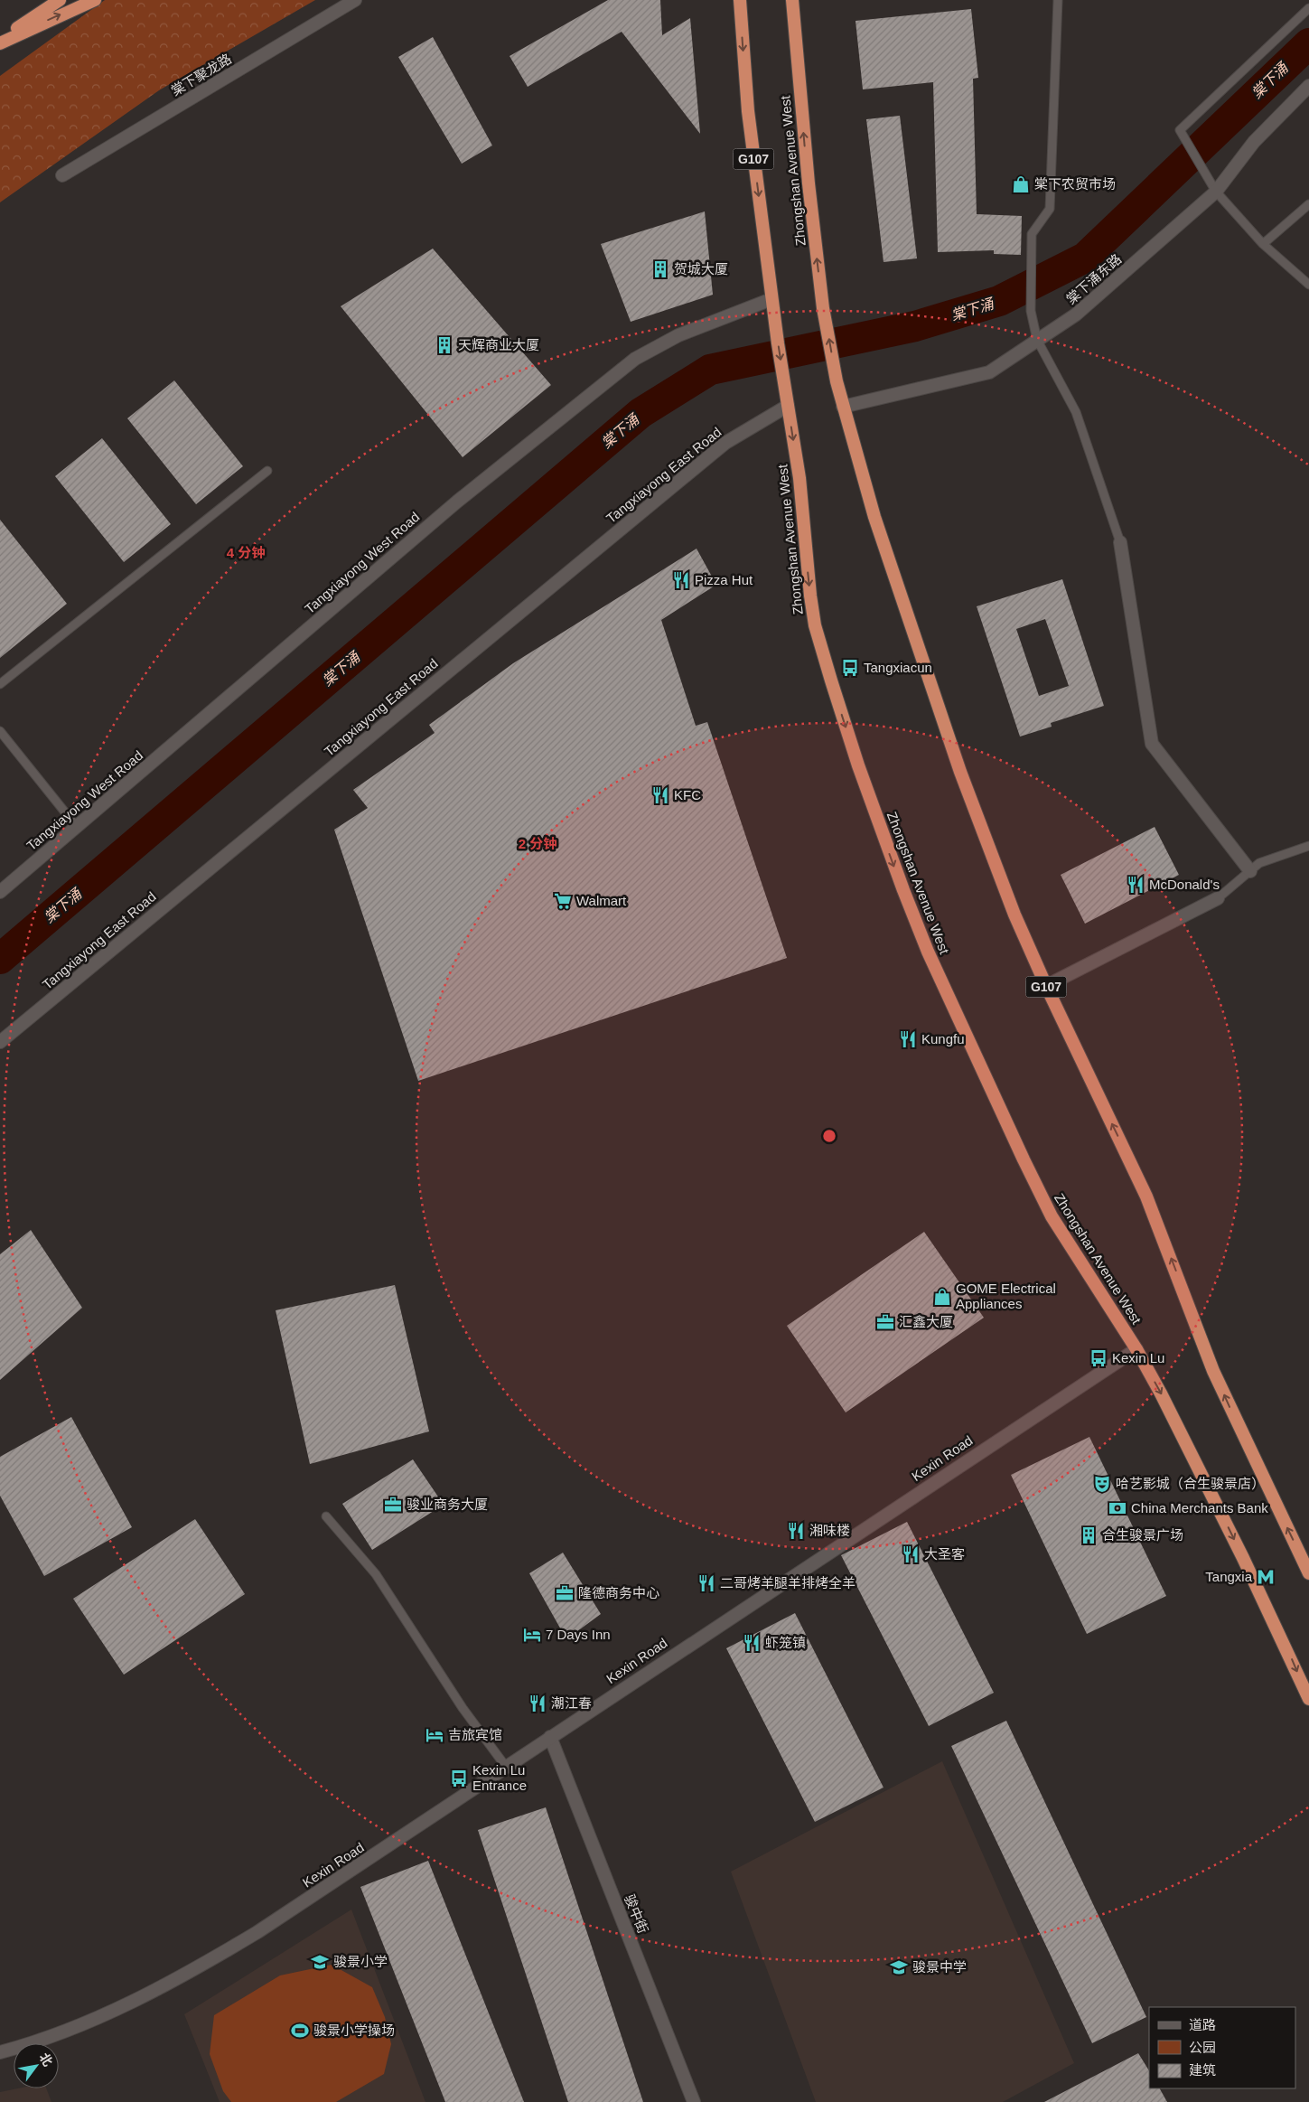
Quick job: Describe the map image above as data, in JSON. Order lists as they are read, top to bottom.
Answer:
{
  "streets": {
    "highway": ["G107", "Zhongshan Avenue West"],
    "street": [
      "棠下聚龙路",
      "棠下涌东路",
      "Tangxiayong East Road",
      "Tangxiayong West Road",
      "Kexin Road",
      "骏中街"
    ]
  },
  "crossings": [
    ["Zhongshan Avenue West", "棠下涌东路"],
    ["Zhongshan Avenue West", "Tangxiayong East Road"],
    ["Zhongshan Avenue West", "Tangxiayong West Road"],
    ["Zhongshan Avenue West", "Kexin Road"],
    ["Kexin Road", "骏中街"]
  ],
  "water": ["棠下涌"],
  "places": {
    "shop": ["棠下农贸市场", "GOME Electrical Appliances"],
    "building": ["贺城大厦", "天辉商业大厦", "合生骏景广场"],
    "restaurant": [
      "Pizza Hut",
      "KFC",
      "McDonald's",
      "Kungfu",
      "湘味楼",
      "大圣客",
      "二哥烤羊腿羊排烤全羊",
      "虾笼镇",
      "潮江春"
    ],
    "bus stop": ["Tangxiacun", "Kexin Lu", "Kexin Lu Entrance"],
    "supermarket": ["Walmart"],
    "office": ["汇鑫大厦", "骏业商务大厦", "隆德商务中心"],
    "theatre": ["哈艺影城（合生骏景店）"],
    "bank": ["China Merchants Bank"],
    "metro station": ["Tangxia"],
    "hotel": ["7 Days Inn", "吉旅宾馆"],
    "school or university": ["骏景小学", "骏景中学"],
    "sports": ["骏景小学操场"]
  },
  "legend": ["道路", "公园", "建筑"],
  "north": "top right",
  "rings": ["4 分钟", "2 分钟"]
}
